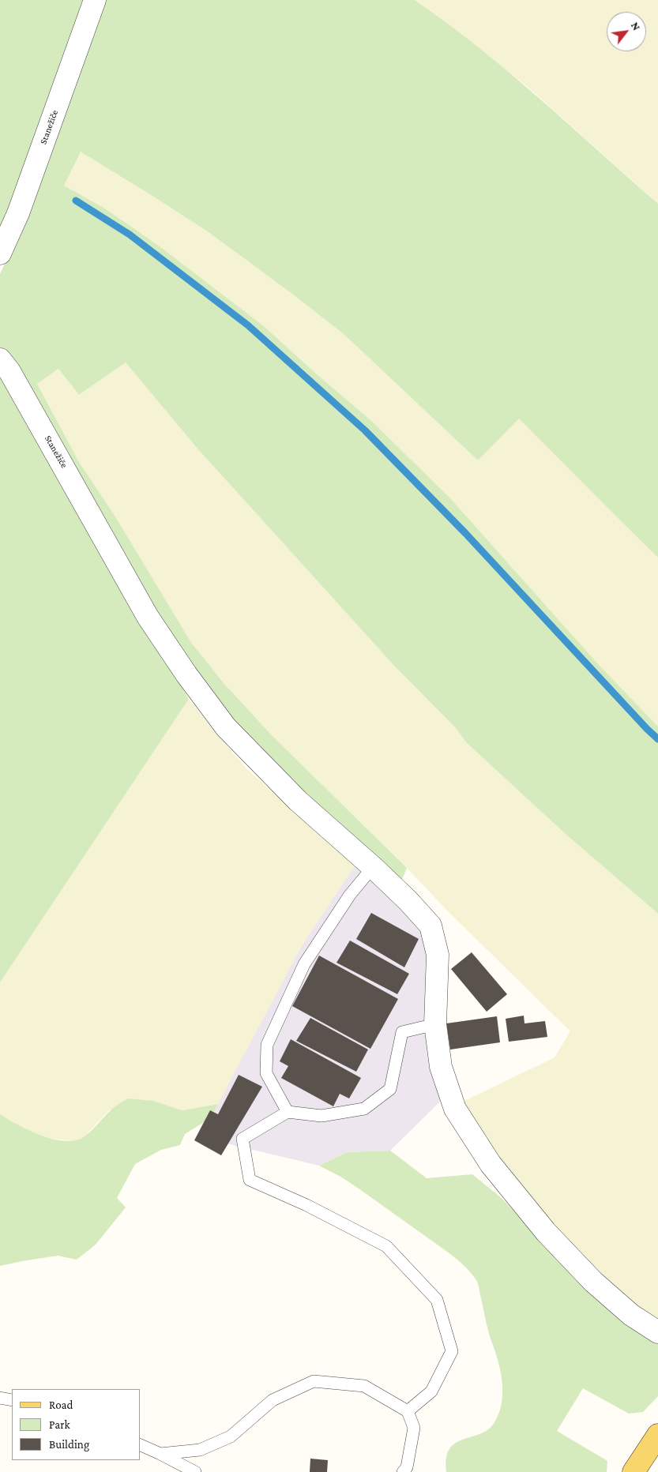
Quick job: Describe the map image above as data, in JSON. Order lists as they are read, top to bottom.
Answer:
{
  "streets": {
    "street": ["Stanežiče"]
  },
  "legend": ["Road", "Park", "Building"],
  "north": "top right"
}
